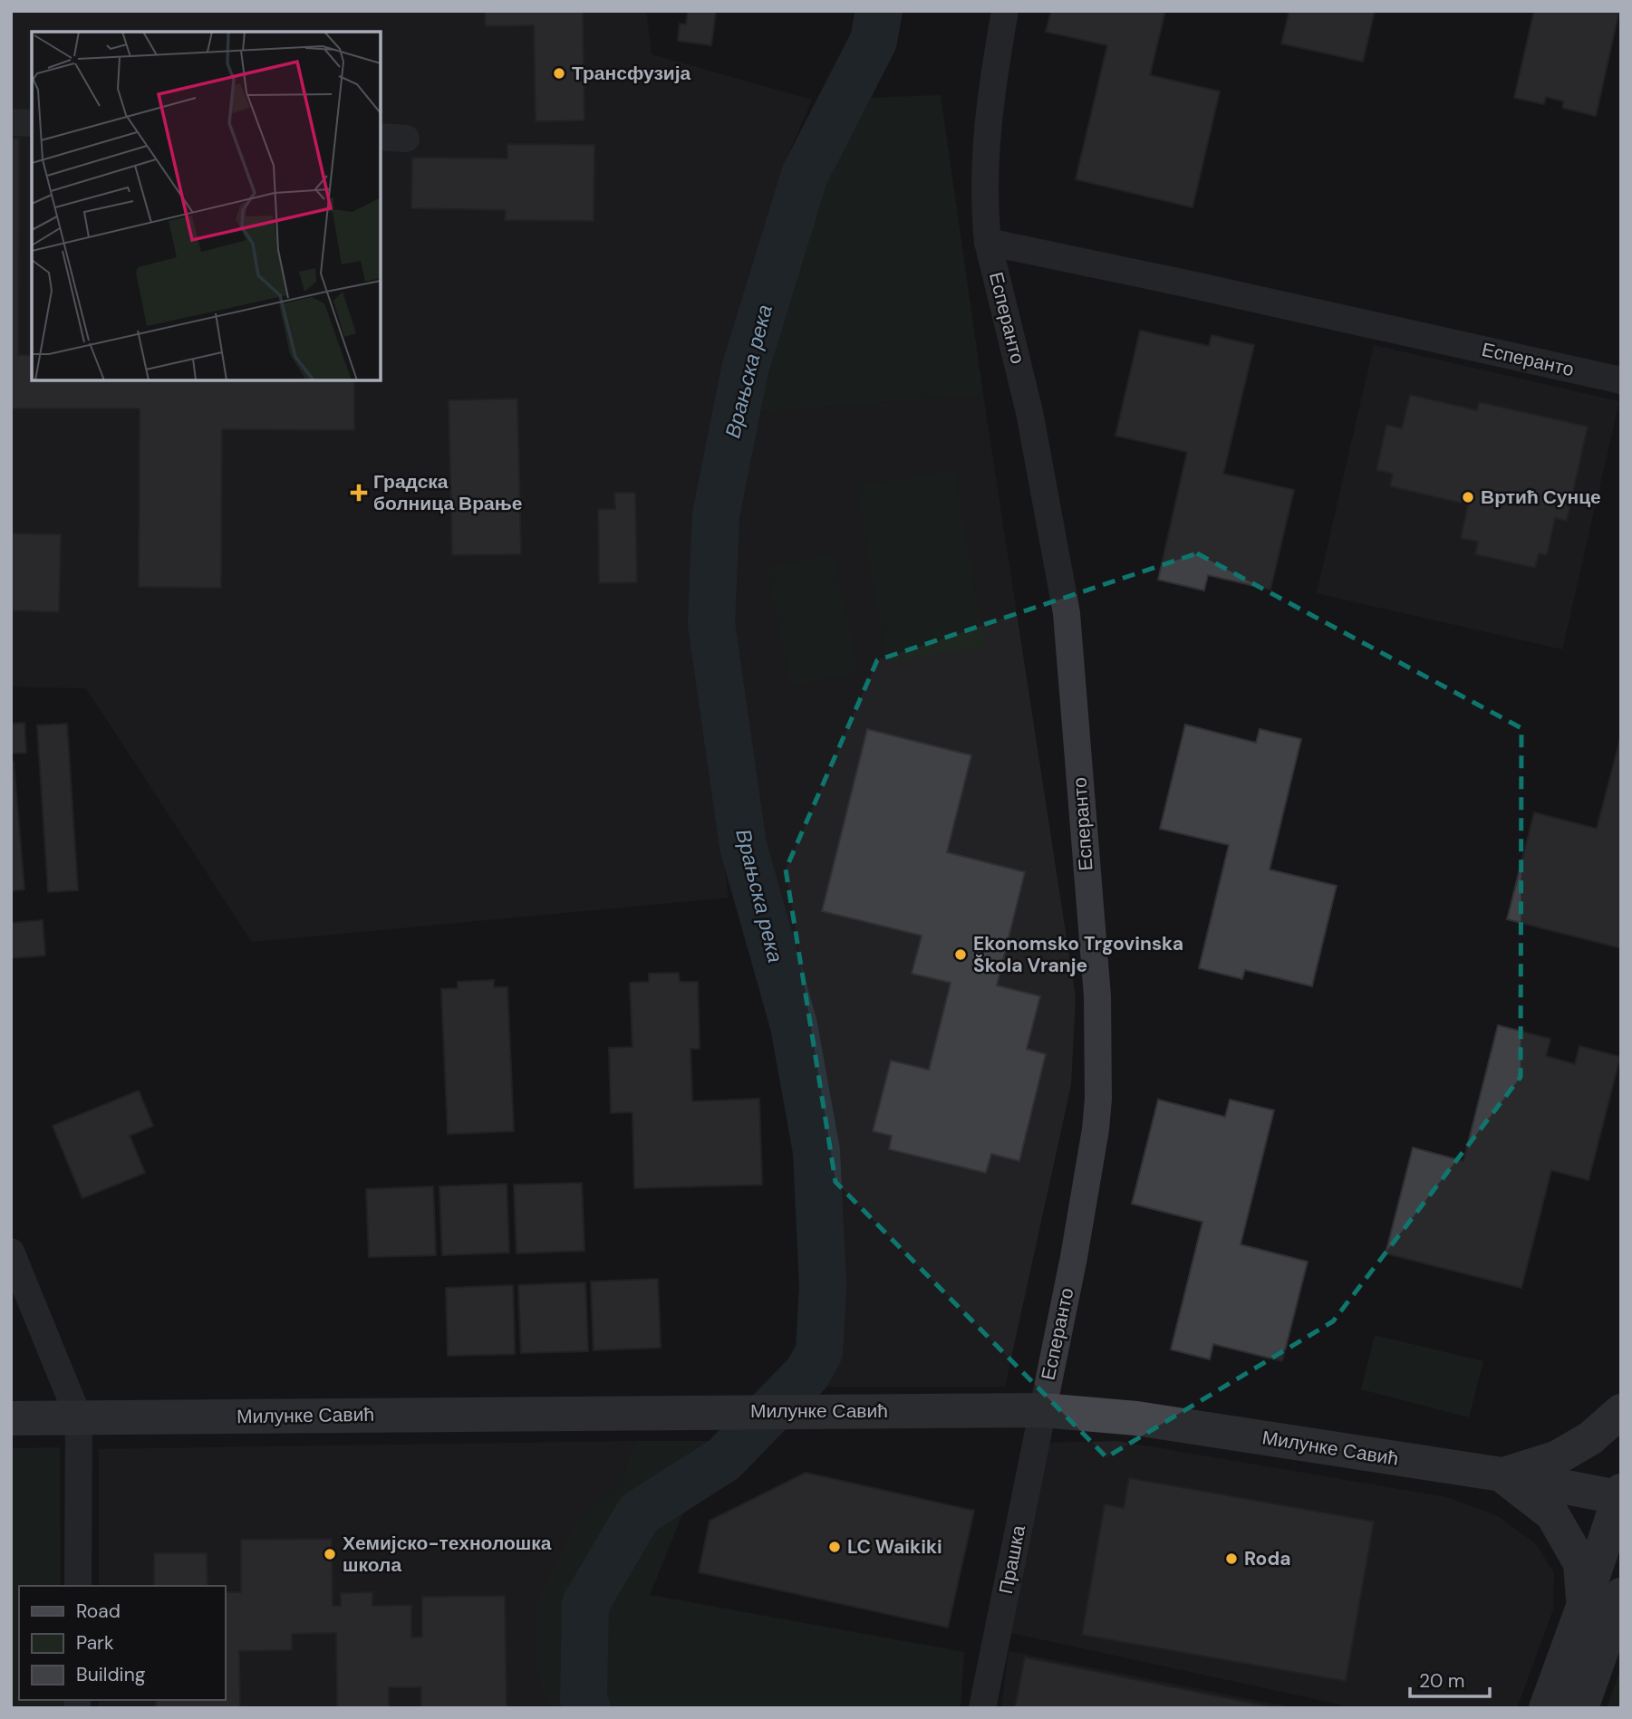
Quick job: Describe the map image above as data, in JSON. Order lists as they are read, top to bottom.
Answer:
{
  "streets": {
    "street": ["Есперанто", "Милунке Савић", "Прашка"]
  },
  "crossings": [
    ["Есперанто", "Милунке Савић"],
    ["Есперанто", "Прашка"],
    ["Милунке Савић", "Прашка"]
  ],
  "water": ["Врањска река"],
  "places": {
    "other": [
      "Трансфузија",
      "Вртић Сунце",
      "Ekonomsko Trgovinska Škola Vranje",
      "LC Waikiki",
      "Хемијско-технолошка школа",
      "Roda"
    ],
    "health": ["Градска болница Врање"]
  },
  "legend": ["Road", "Park", "Building"],
  "scale_bar": "20 m"
}
